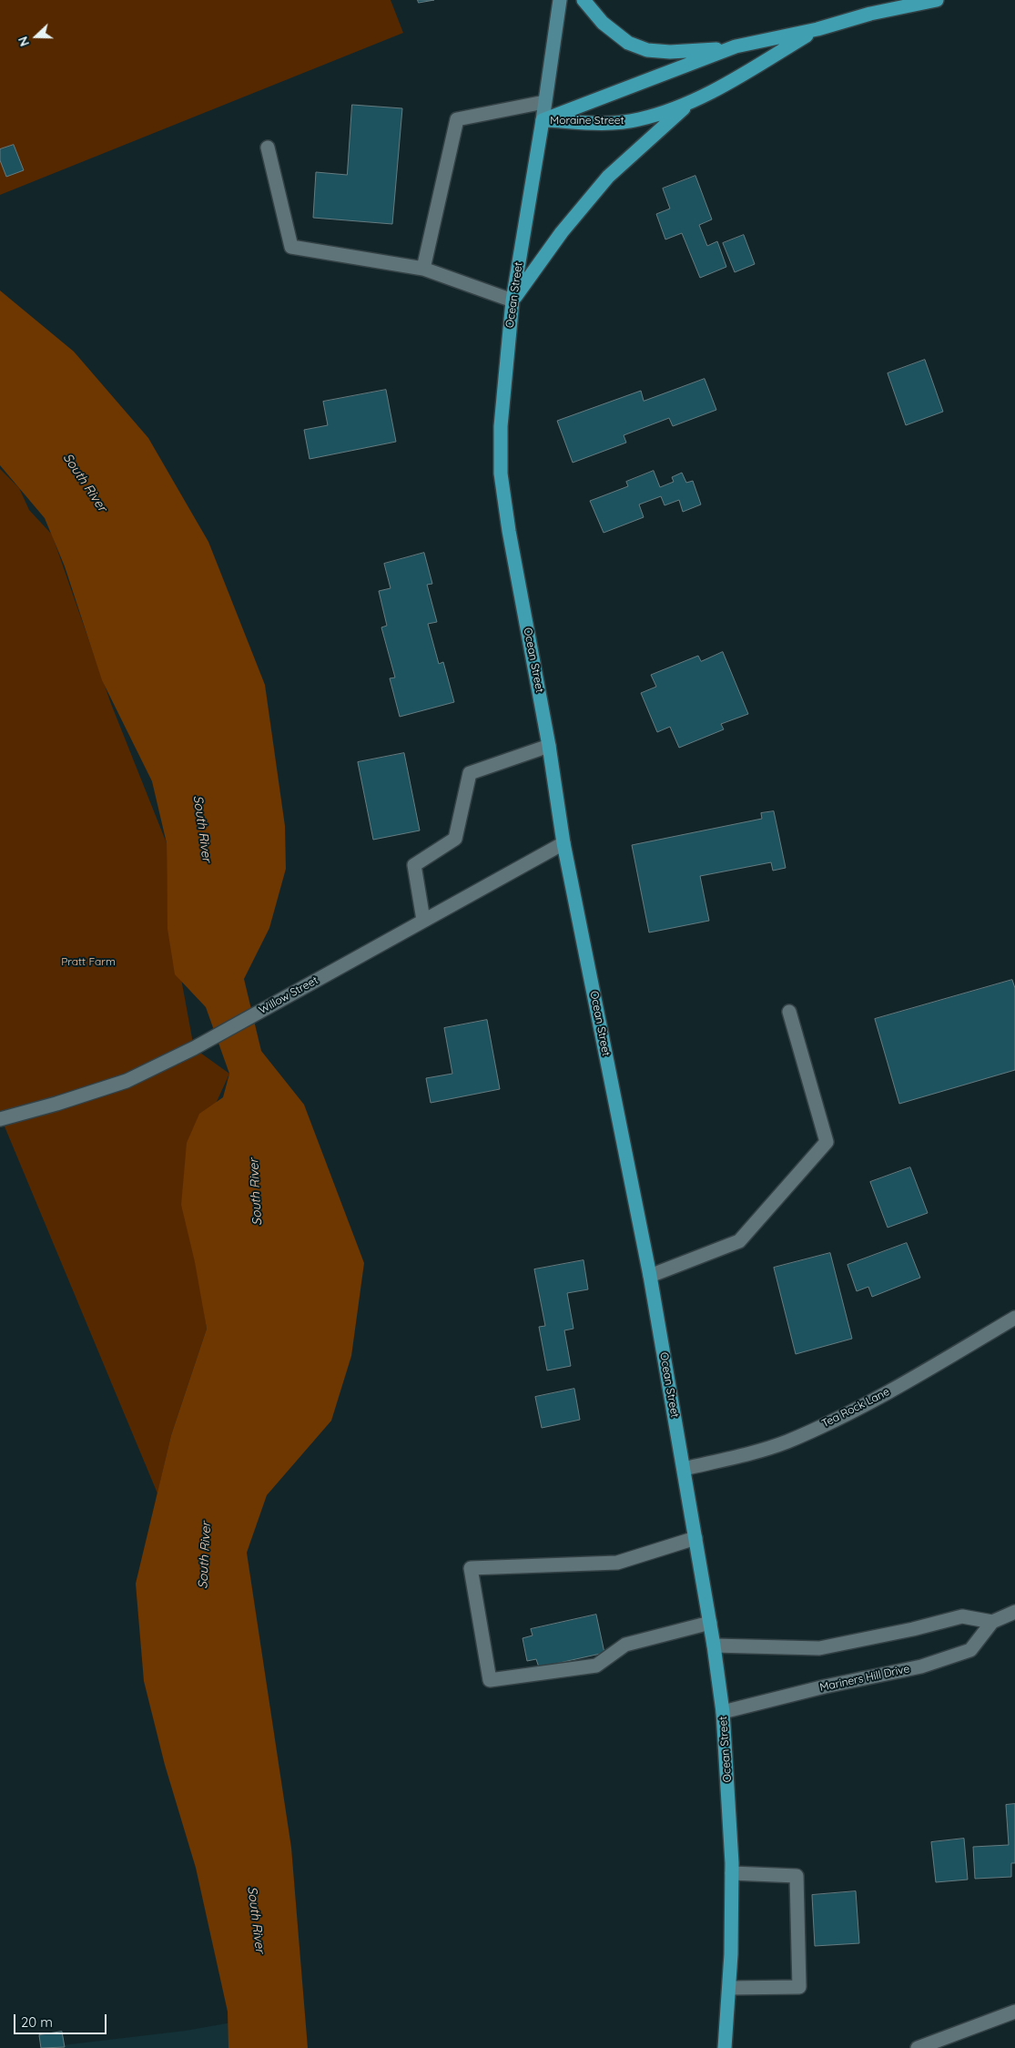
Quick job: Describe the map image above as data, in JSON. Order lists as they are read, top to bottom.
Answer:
{
  "streets": {
    "main road": ["Moraine Street", "Ocean Street"],
    "street": ["Willow Street", "Tea Rock Lane", "Mariners Hill Drive"]
  },
  "crossings": [
    ["Moraine Street", "Ocean Street"],
    ["Ocean Street", "Willow Street"],
    ["Ocean Street", "Tea Rock Lane"],
    ["Ocean Street", "Mariners Hill Drive"]
  ],
  "water": ["South River"],
  "parks": ["Pratt Farm"],
  "scale_bar": "20 m",
  "north": "left"
}
